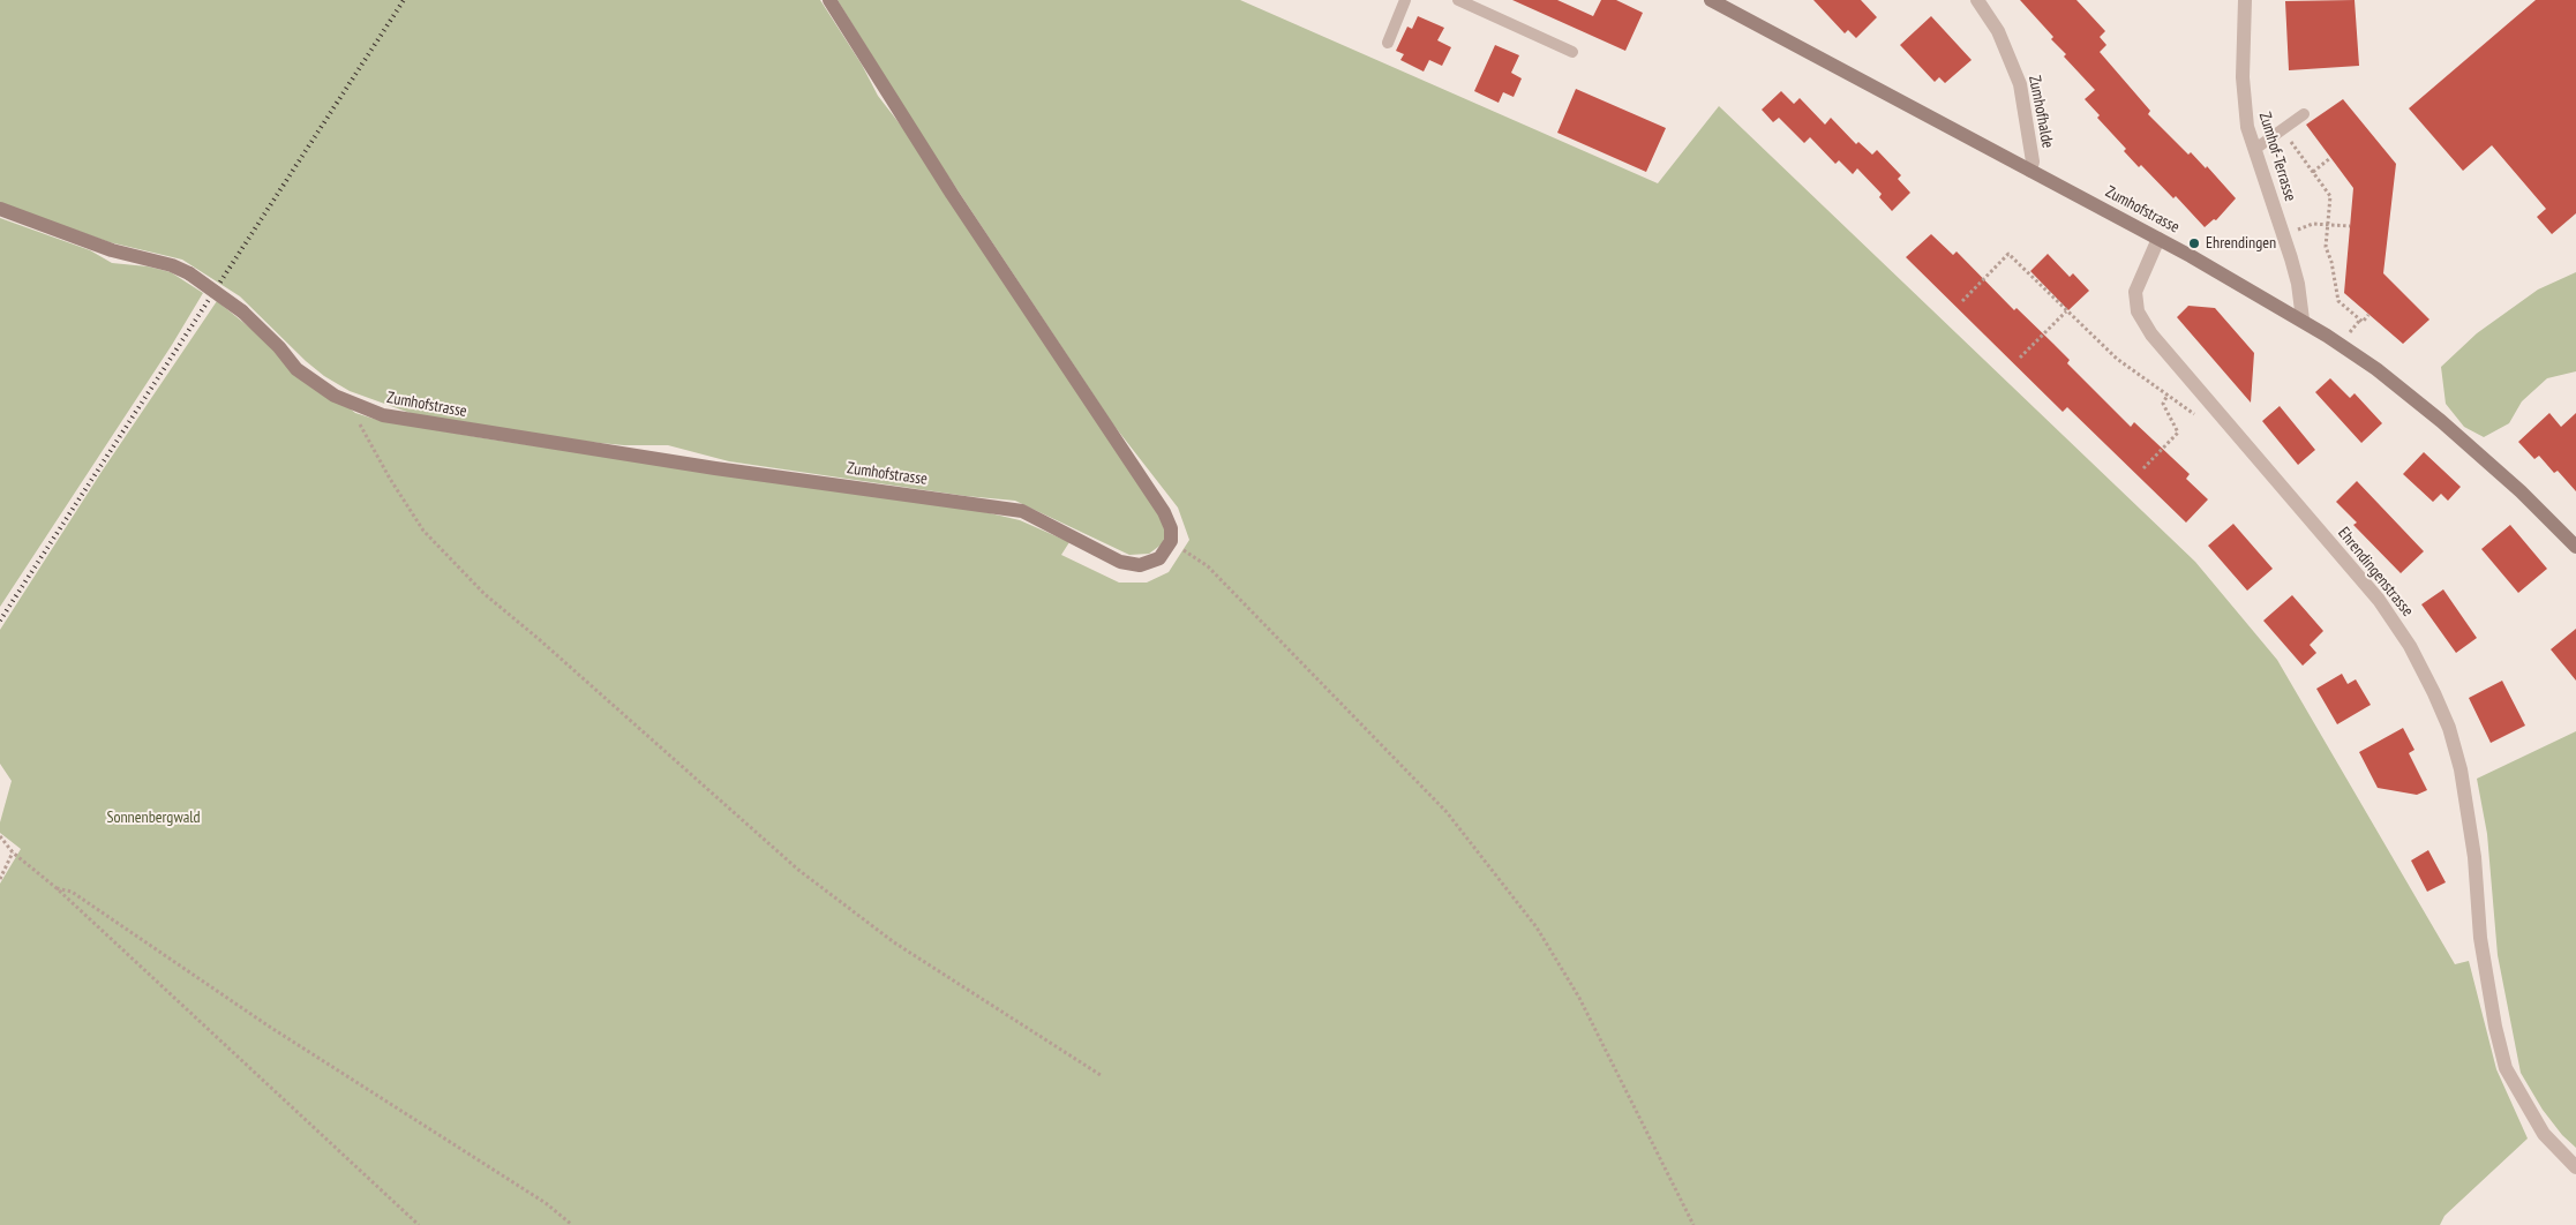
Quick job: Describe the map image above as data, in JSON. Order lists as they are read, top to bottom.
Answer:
{
  "streets": {
    "street": [
      "Zumhofhalde",
      "Zumhof-Terrasse",
      "Zumhofstrasse",
      "Ehrendingenstrasse"
    ]
  },
  "crossings": [
    ["Zumhofhalde", "Zumhofstrasse"],
    ["Zumhof-Terrasse", "Zumhofstrasse"],
    ["Zumhofstrasse", "Ehrendingenstrasse"]
  ],
  "parks": ["Sonnenbergwald"],
  "places": ["Ehrendingen"]
}
